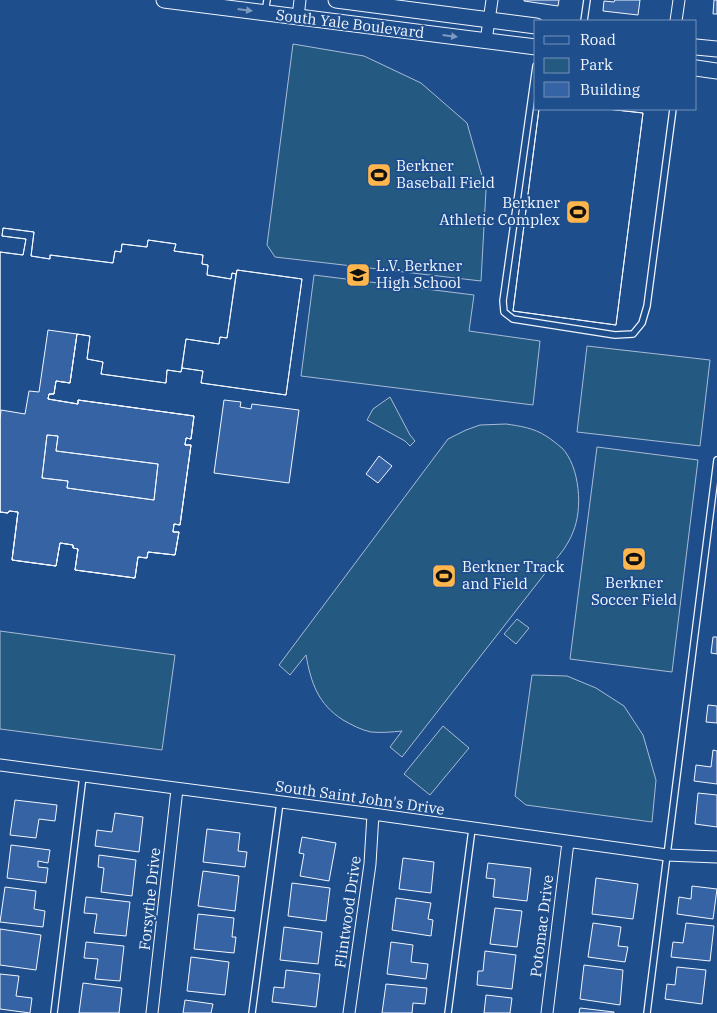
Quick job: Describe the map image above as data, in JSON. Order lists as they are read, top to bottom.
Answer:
{
  "streets": {
    "street": [
      "South Yale Boulevard",
      "South Saint John's Drive",
      "Forsythe Drive",
      "Flintwood Drive",
      "Potomac Drive"
    ]
  },
  "crossings": [
    ["South Saint John's Drive", "Forsythe Drive"],
    ["South Saint John's Drive", "Flintwood Drive"],
    ["South Saint John's Drive", "Potomac Drive"]
  ],
  "places": {
    "sports": [
      "Berkner Baseball Field",
      "Berkner Athletic Complex",
      "Berkner Soccer Field",
      "Berkner Track and Field"
    ],
    "school or university": ["L.V. Berkner High School"]
  },
  "legend": ["Road", "Park", "Building"]
}
